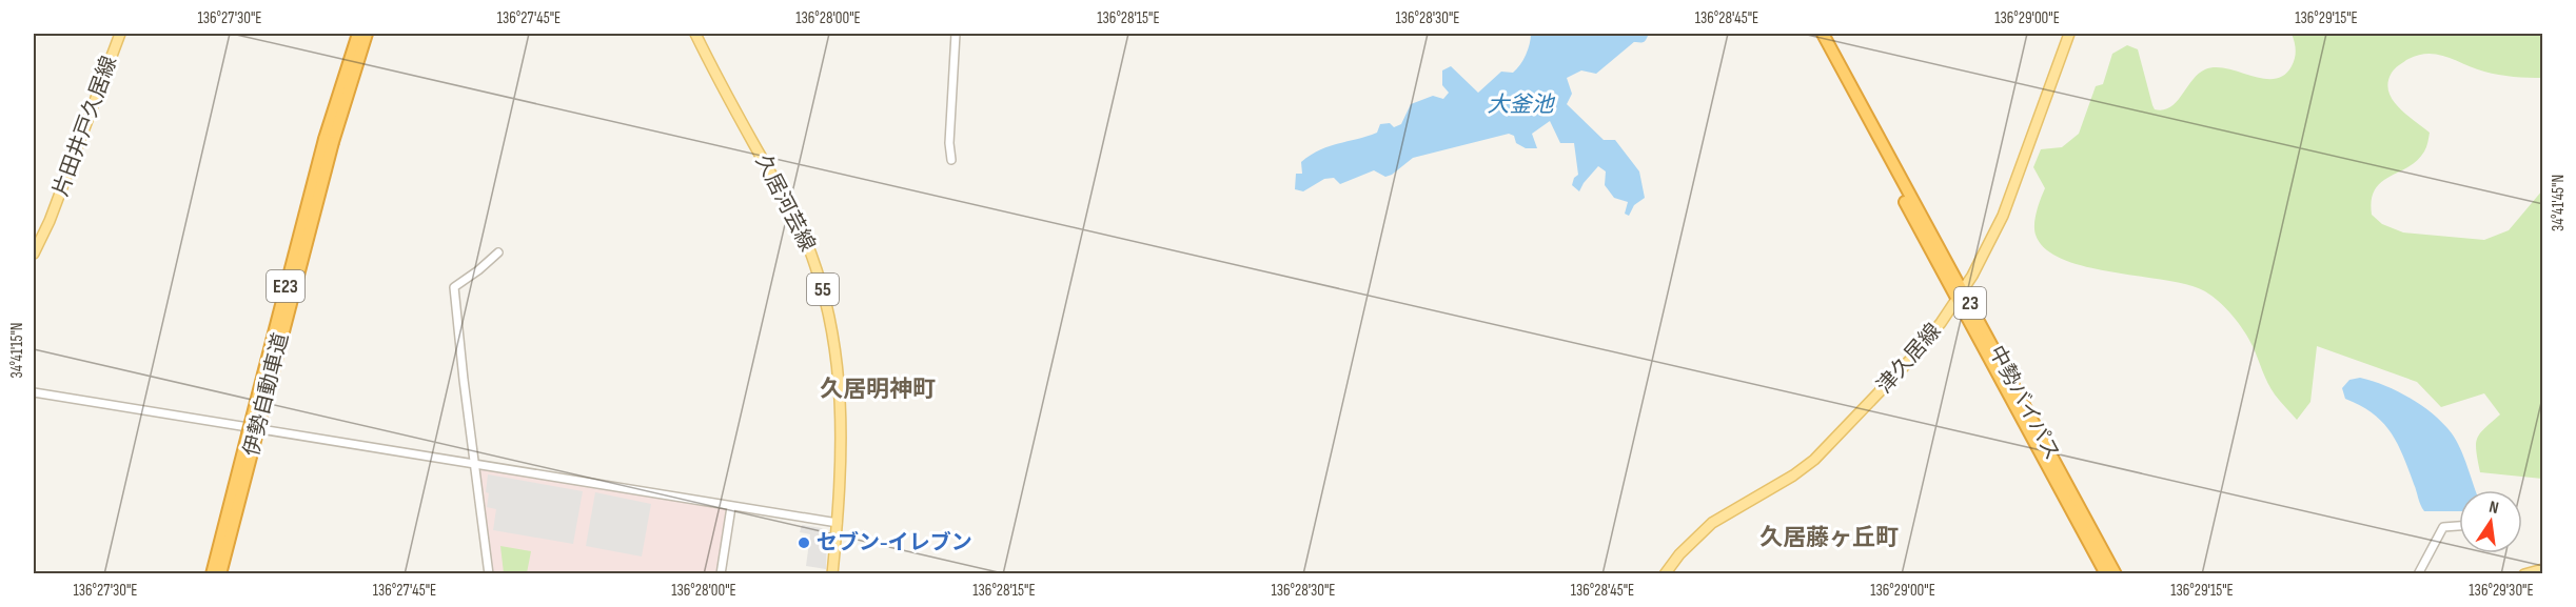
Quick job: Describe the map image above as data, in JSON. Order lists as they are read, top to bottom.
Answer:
{
  "streets": {
    "highway": [
      "E23",
      "23",
      "伊勢自動車道",
      "中勢バイパス"
    ],
    "main road": [
      "片田井戸久居線",
      "久居河芸線",
      "55",
      "津久居線"
    ]
  },
  "crossings": [
    ["津久居線", "中勢バイパス"]
  ],
  "districts": ["久居明神町", "久居藤ヶ丘町"],
  "water": ["大釜池"],
  "places": ["セブン-イレブン"],
  "north": "top",
  "coordinates": [
    "136°27'30\"E",
    "136°27'45\"E",
    "136°28'00\"E",
    "136°28'15\"E",
    "136°28'30\"E",
    "136°28'45\"E",
    "136°29'00\"E",
    "136°29'15\"E",
    "34°41'45\"N",
    "34°41'15\"N",
    "136°29'30\"E"
  ]
}
